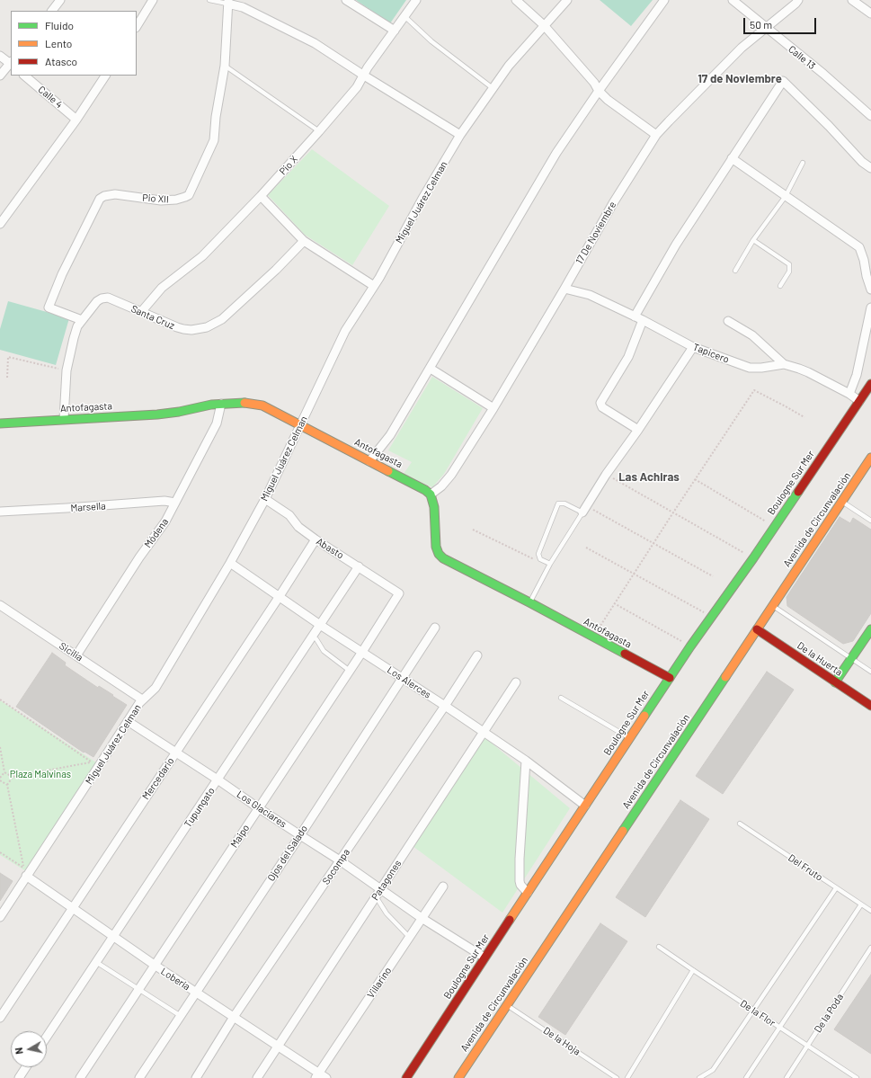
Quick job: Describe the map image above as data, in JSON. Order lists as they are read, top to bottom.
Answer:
{
  "streets": {
    "street": [
      "Calle 13",
      "Calle 4",
      "Pio X",
      "Pio XII",
      "Miguel Juárez Celman",
      "17 De Noviembre",
      "Santa Cruz",
      "Tapicero",
      "Antofagasta",
      "Boulogne Sur Mer",
      "Marsella",
      "Avenida de Circunvalación",
      "Módena",
      "Abasto",
      "Sicilia",
      "De la Huerta",
      "Los Alerces",
      "Mercedario",
      "Tupungato",
      "Los Glaciares",
      "Maipo",
      "Ojos del Salado",
      "Socompa",
      "Patagones",
      "Lobería",
      "Villarino"
    ],
    "lane": [
      "Del Fruto",
      "De la Flor",
      "De la Poda",
      "De la Hoja"
    ]
  },
  "crossings": [
    ["Calle 13", "17 De Noviembre"],
    ["Pio X", "Santa Cruz"],
    ["Pio XII", "Santa Cruz"],
    ["Miguel Juárez Celman", "Antofagasta"],
    ["Miguel Juárez Celman", "Abasto"],
    ["Miguel Juárez Celman", "Sicilia"],
    ["Miguel Juárez Celman", "Los Alerces"],
    ["Miguel Juárez Celman", "Los Glaciares"],
    ["Miguel Juárez Celman", "Lobería"],
    ["17 De Noviembre", "Tapicero"],
    ["17 De Noviembre", "Antofagasta"],
    ["Santa Cruz", "Antofagasta"],
    ["Tapicero", "Boulogne Sur Mer"],
    ["Antofagasta", "Boulogne Sur Mer"],
    ["Antofagasta", "Módena"],
    ["Boulogne Sur Mer", "Los Alerces"],
    ["Boulogne Sur Mer", "Los Glaciares"],
    ["Marsella", "Módena"],
    ["Avenida de Circunvalación", "De la Huerta"],
    ["Avenida de Circunvalación", "De la Hoja"],
    ["Módena", "Sicilia"],
    ["Abasto", "Mercedario"],
    ["Abasto", "Tupungato"],
    ["Abasto", "Maipo"],
    ["Los Alerces", "Mercedario"],
    ["Los Alerces", "Tupungato"],
    ["Los Alerces", "Maipo"],
    ["Los Alerces", "Ojos del Salado"],
    ["Los Alerces", "Socompa"],
    ["Los Alerces", "Patagones"],
    ["Mercedario", "Los Glaciares"],
    ["Mercedario", "Lobería"],
    ["Tupungato", "Los Glaciares"],
    ["Tupungato", "Lobería"],
    ["Los Glaciares", "Maipo"],
    ["Los Glaciares", "Ojos del Salado"],
    ["Los Glaciares", "Socompa"],
    ["Los Glaciares", "Patagones"],
    ["Los Glaciares", "Villarino"],
    ["Maipo", "Lobería"],
    ["Ojos del Salado", "Lobería"],
    ["Socompa", "Lobería"],
    ["Patagones", "Lobería"],
    ["Lobería", "Villarino"],
    ["De la Flor", "De la Poda"]
  ],
  "districts": ["17 de Noviembre", "Las Achiras"],
  "parks": ["Plaza Malvinas"],
  "legend": ["Fluido", "Lento", "Atasco"],
  "scale_bar": "50 m",
  "north": "left"
}
